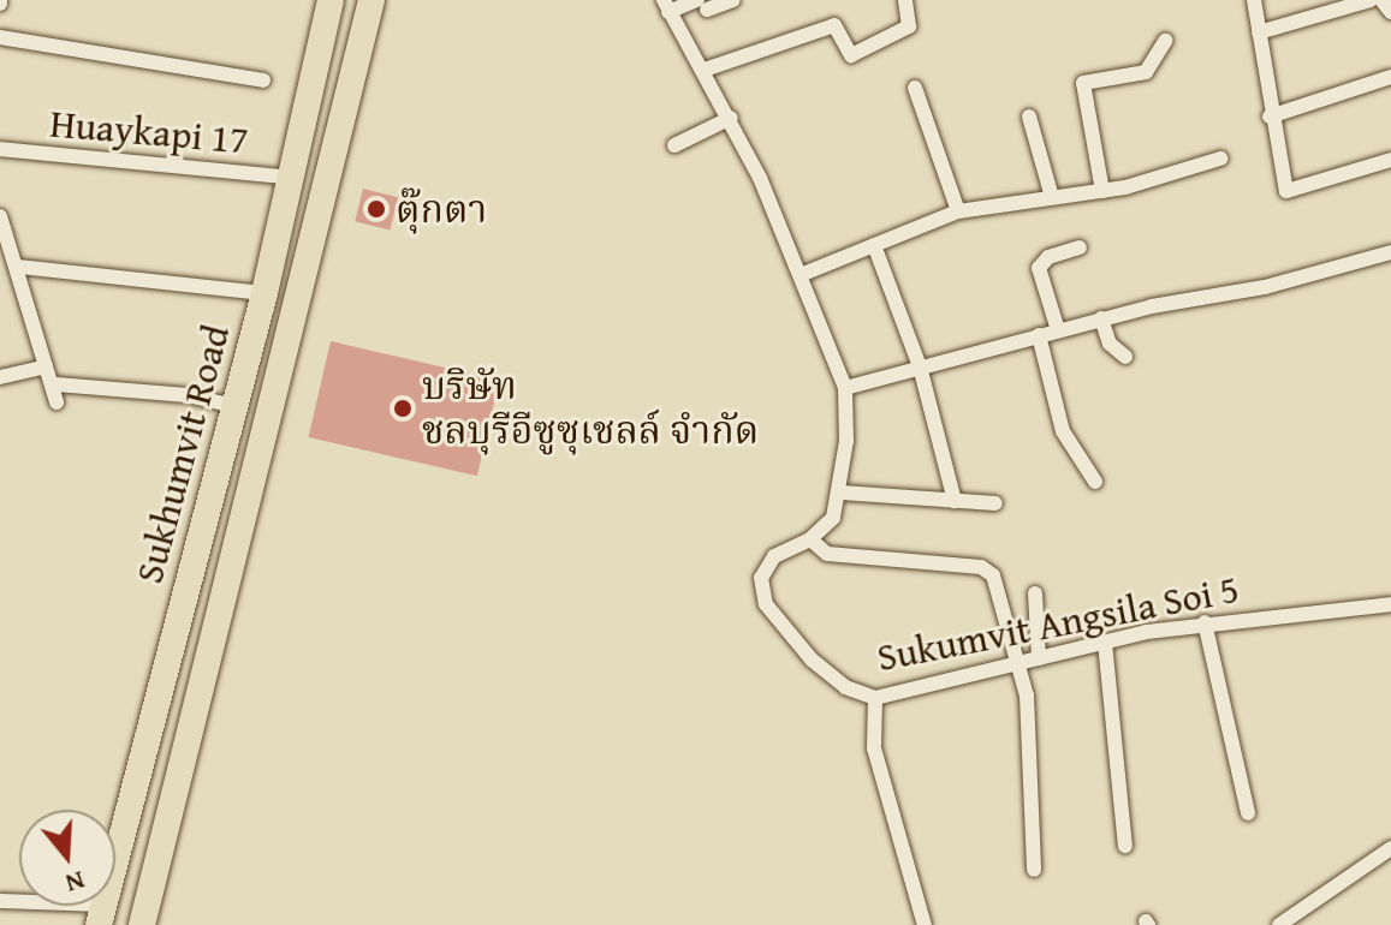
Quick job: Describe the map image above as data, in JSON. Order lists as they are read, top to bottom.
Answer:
{
  "streets": {
    "highway": ["Sukhumvit Road"],
    "street": ["Huaykapi 17", "Sukumvit Angsila Soi 5"]
  },
  "crossings": [
    ["Huaykapi 17", "Sukhumvit Road"]
  ],
  "places": ["ตุ๊กตา", "บริษัท ชลบุรีอีซูซุเชลล์ จำกัด"],
  "north": "bottom"
}
